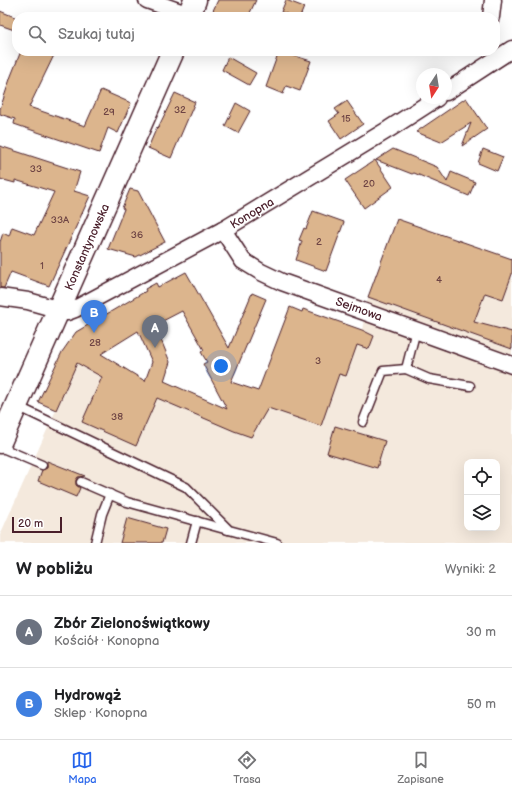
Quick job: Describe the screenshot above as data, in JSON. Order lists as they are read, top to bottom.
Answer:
{
  "streets": {
    "street": ["Konopna", "Konstantynowska", "Sejmowa"]
  },
  "crossings": [
    ["Konopna", "Konstantynowska"],
    ["Konopna", "Sejmowa"]
  ],
  "house_numbers": [
    "32",
    "29",
    "15",
    "33",
    "20",
    "33A",
    "36",
    "2",
    "1",
    "4",
    "28",
    "3",
    "38"
  ],
  "scale_bar": "20 m",
  "north": "bottom",
  "page": {
    "search": "Szukaj tutaj",
    "pins": ["B", "A"],
    "scale": "20 m",
    "heading": ["W pobliżu", "Wyniki: 2"],
    "list": [
      {
        "mark": "A",
        "name": "Zbór Zielonoświątkowy",
        "note": "Kościół · Konopna",
        "value": "30 m"
      },
      {
        "mark": "B",
        "name": "Hydrowąż",
        "note": "Sklep · Konopna",
        "value": "50 m"
      }
    ],
    "nav": ["Mapa", "Trasa", "Zapisane"]
  }
}
